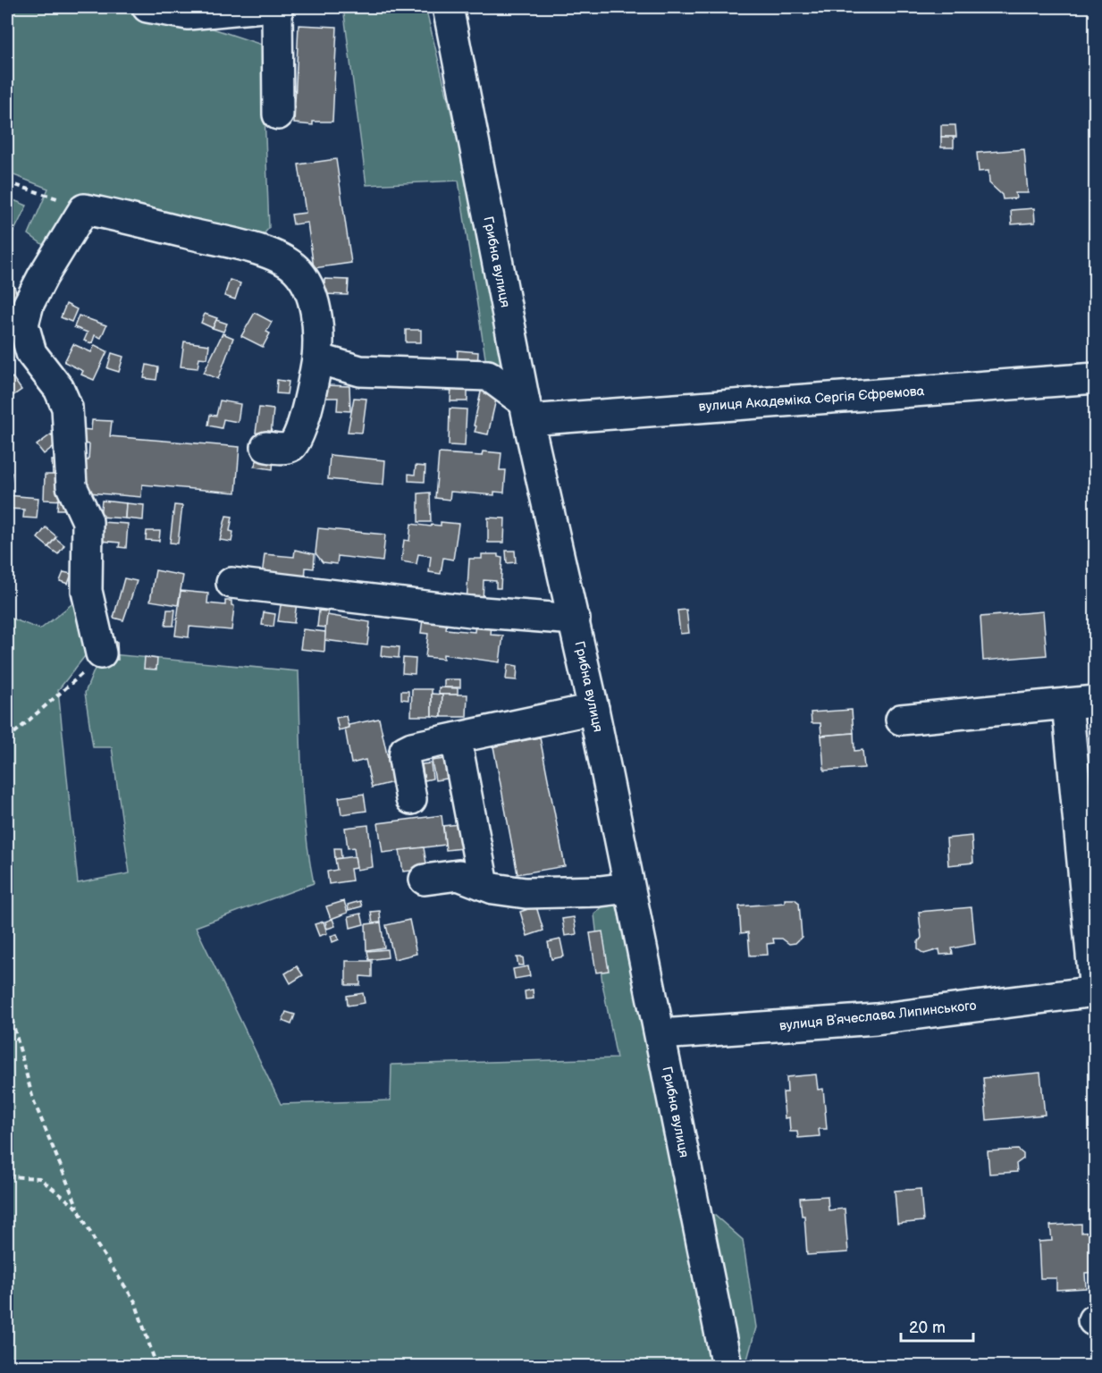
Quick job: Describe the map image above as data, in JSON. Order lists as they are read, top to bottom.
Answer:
{
  "streets": {
    "street": ["Грибна вулиця", "вулиця Академіка Сергія Єфремова", "вулиця Вʼячеслава Липинського"]
  },
  "crossings": [
    ["Грибна вулиця", "вулиця Академіка Сергія Єфремова"],
    ["Грибна вулиця", "вулиця Вʼячеслава Липинського"]
  ],
  "scale_bar": "20 m"
}
